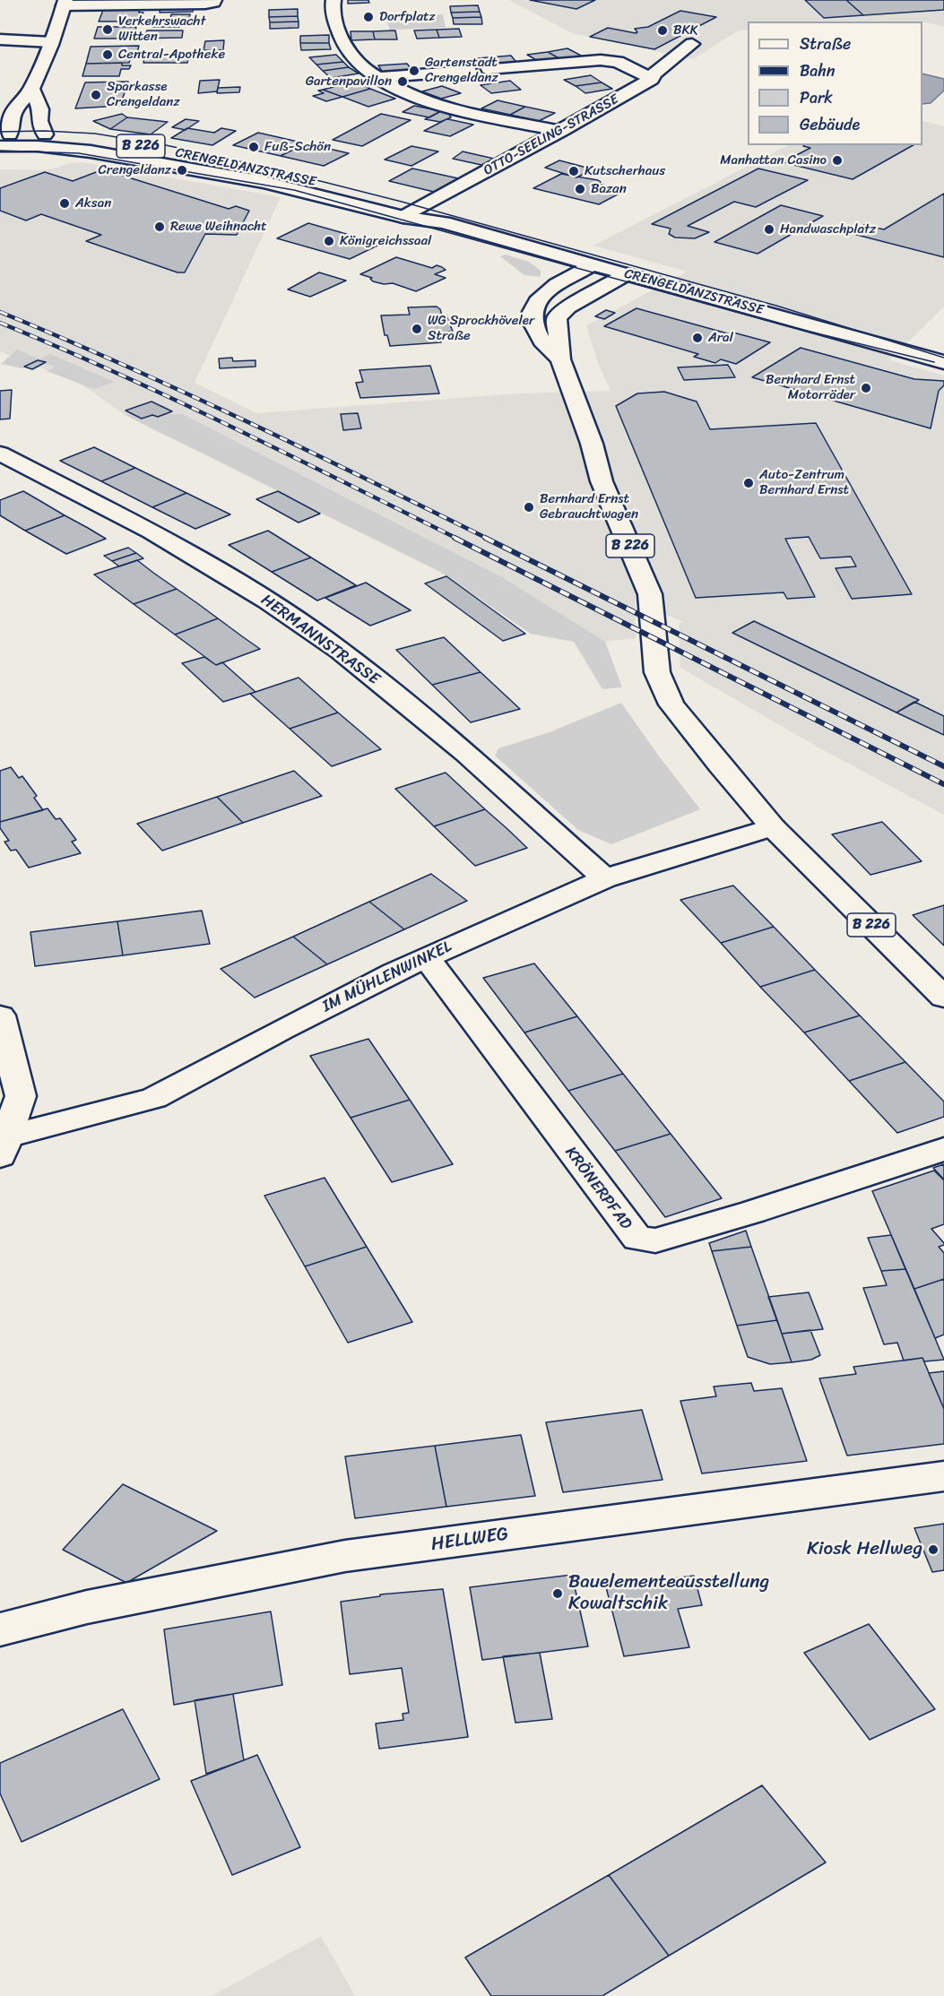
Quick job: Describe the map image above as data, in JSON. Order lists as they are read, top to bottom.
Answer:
{
  "streets": {
    "street": [
      "OTTO-SEELING-STRASSE",
      "B 226",
      "CRENGELDANZSTRASSE",
      "HERMANNSTRASSE",
      "IM MÜHLENWINKEL",
      "KRÖNERPFAD",
      "HELLWEG"
    ]
  },
  "crossings": [
    ["OTTO-SEELING-STRASSE", "CRENGELDANZSTRASSE"],
    ["B 226", "CRENGELDANZSTRASSE"],
    ["B 226", "IM MÜHLENWINKEL"],
    ["HERMANNSTRASSE", "IM MÜHLENWINKEL"],
    ["IM MÜHLENWINKEL", "KRÖNERPFAD"]
  ],
  "places": [
    "Dorfplatz",
    "Verkehrswacht Witten",
    "BKK",
    "Central-Apotheke",
    "Gartenstadt Crengeldanz",
    "Gartenpavillon",
    "Sparkasse Crengeldanz",
    "Fuß-Schön",
    "Manhattan Casino",
    "Crengeldanz",
    "Kutscherhaus",
    "Bazan",
    "Aksan",
    "Rewe Weihnacht",
    "Handwaschplatz",
    "Königreichssaal",
    "WG Sprockhöveler Straße",
    "Aral",
    "Bernhard Ernst Motorräder",
    "Auto-Zentrum Bernhard Ernst",
    "Bernhard Ernst Gebrauchtwagen",
    "Kiosk Hellweg",
    "Bauelementeausstellung Kowaltschik"
  ],
  "legend": [
    "Straße",
    "Bahn",
    "Park",
    "Gebäude"
  ]
}
